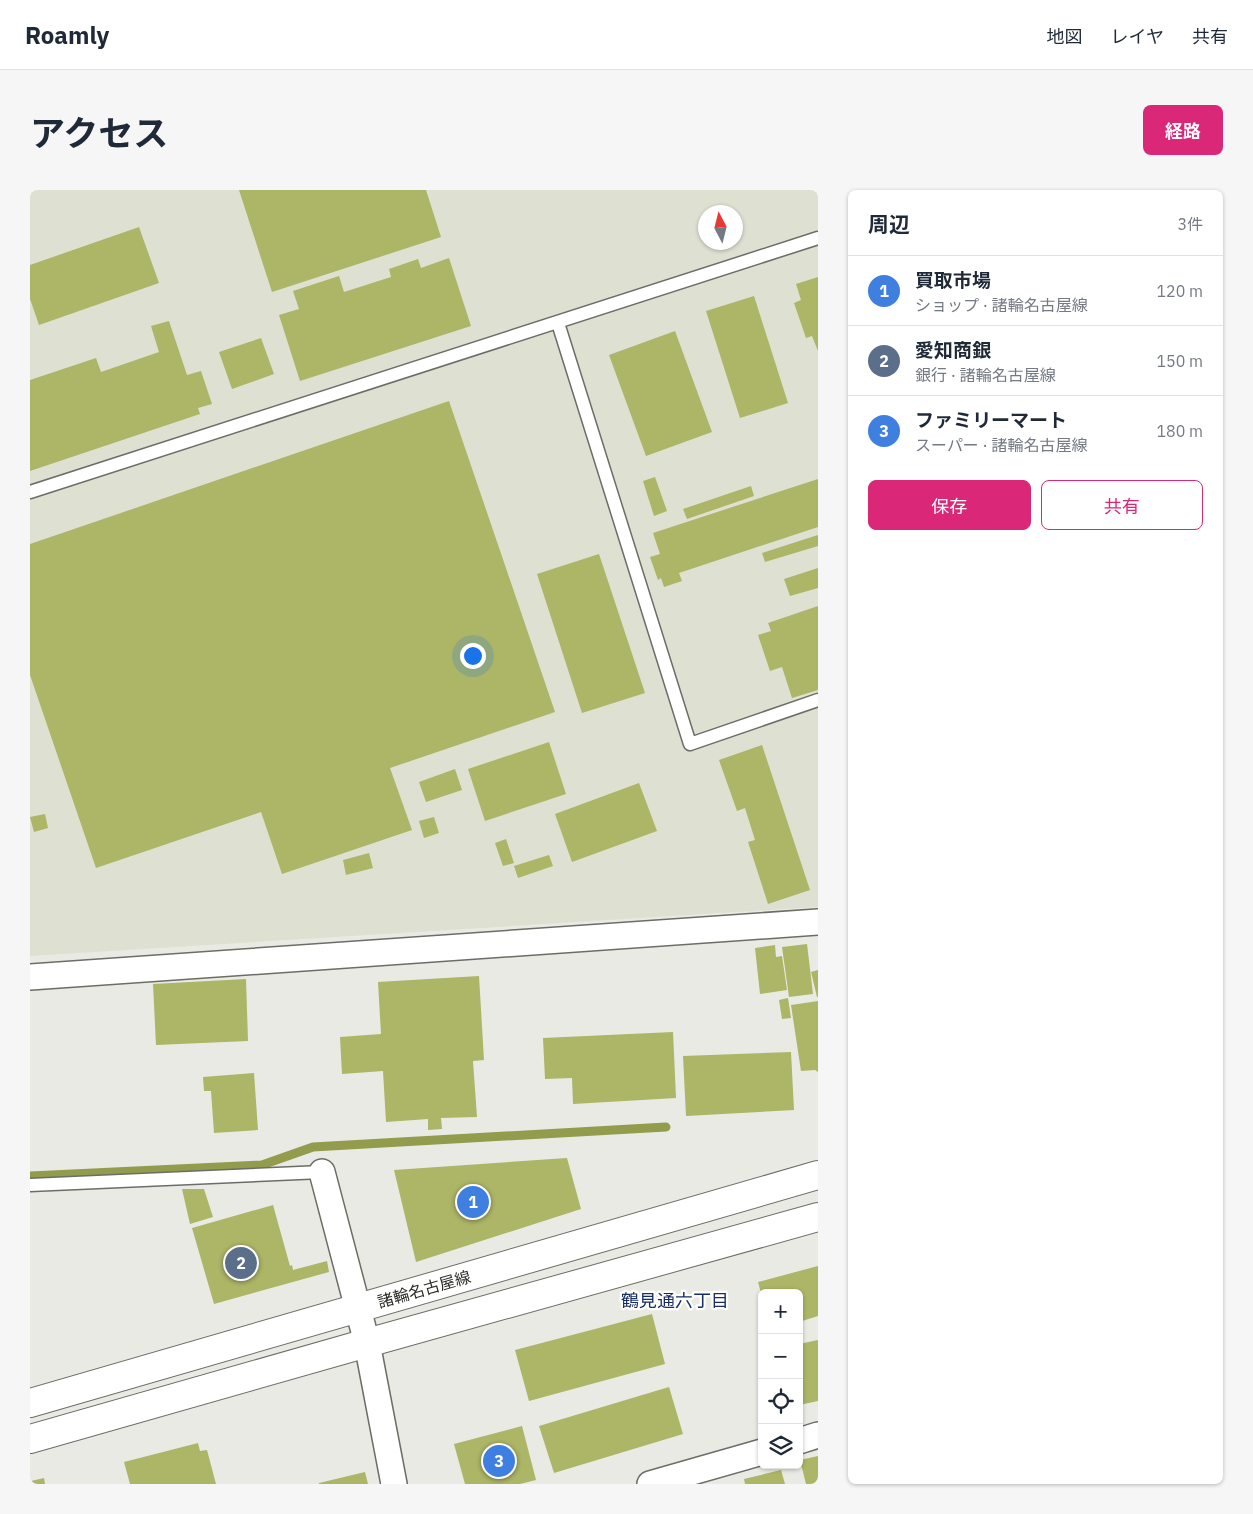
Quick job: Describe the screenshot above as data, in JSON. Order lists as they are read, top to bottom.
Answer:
{
  "streets": {
    "main road": ["諸輪名古屋線"]
  },
  "districts": ["鶴見通六丁目"],
  "north": "top",
  "page": {
    "header": "Roamly",
    "nav": ["地図", "レイヤ", "共有"],
    "title": "アクセス",
    "buttons": [
      "経路",
      ["保存", "共有"]
    ],
    "heading": ["周辺", "3件"],
    "list": [
      {
        "mark": "1",
        "name": "買取市場",
        "note": "ショップ · 諸輪名古屋線",
        "value": "120 m"
      },
      {
        "mark": "2",
        "name": "愛知商銀",
        "note": "銀行 · 諸輪名古屋線",
        "value": "150 m"
      },
      {
        "mark": "3",
        "name": "ファミリーマート",
        "note": "スーパー · 諸輪名古屋線",
        "value": "180 m"
      }
    ],
    "pins": ["1", "2", "3"],
    "map_buttons": ["+", "−"]
  }
}
